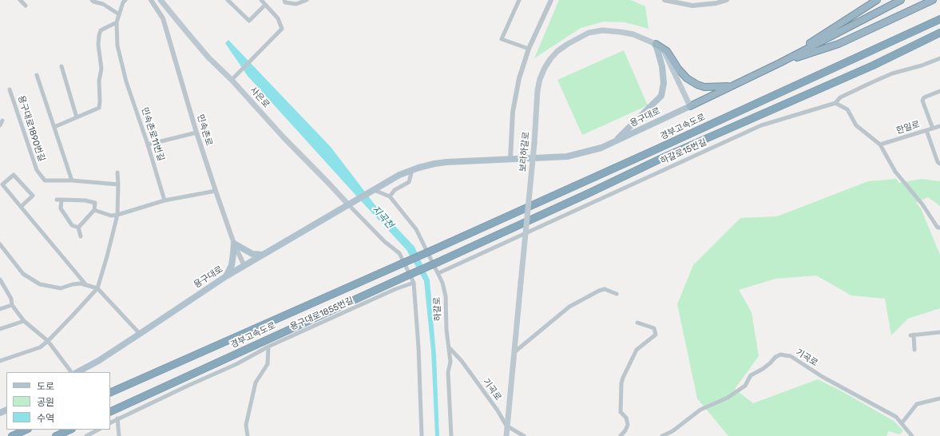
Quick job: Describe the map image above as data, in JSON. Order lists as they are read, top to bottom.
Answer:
{
  "streets": {
    "highway": ["용구대로", "경부고속도로"],
    "main road": ["사은로", "보라하갈로"],
    "street": [
      "한일로",
      "용구대로1890번길",
      "민속촌로",
      "민속촌로11번길",
      "하갈로15번길",
      "하갈로",
      "용구대로1855번길",
      "기곡로"
    ]
  },
  "crossings": [
    ["사은로", "용구대로"],
    ["용구대로", "민속촌로"],
    ["용구대로", "보라하갈로"],
    ["보라하갈로", "기곡로"],
    ["하갈로15번길", "하갈로"],
    ["하갈로", "기곡로"]
  ],
  "water": ["지곡천"],
  "legend": ["도로", "공원", "수역"]
}
